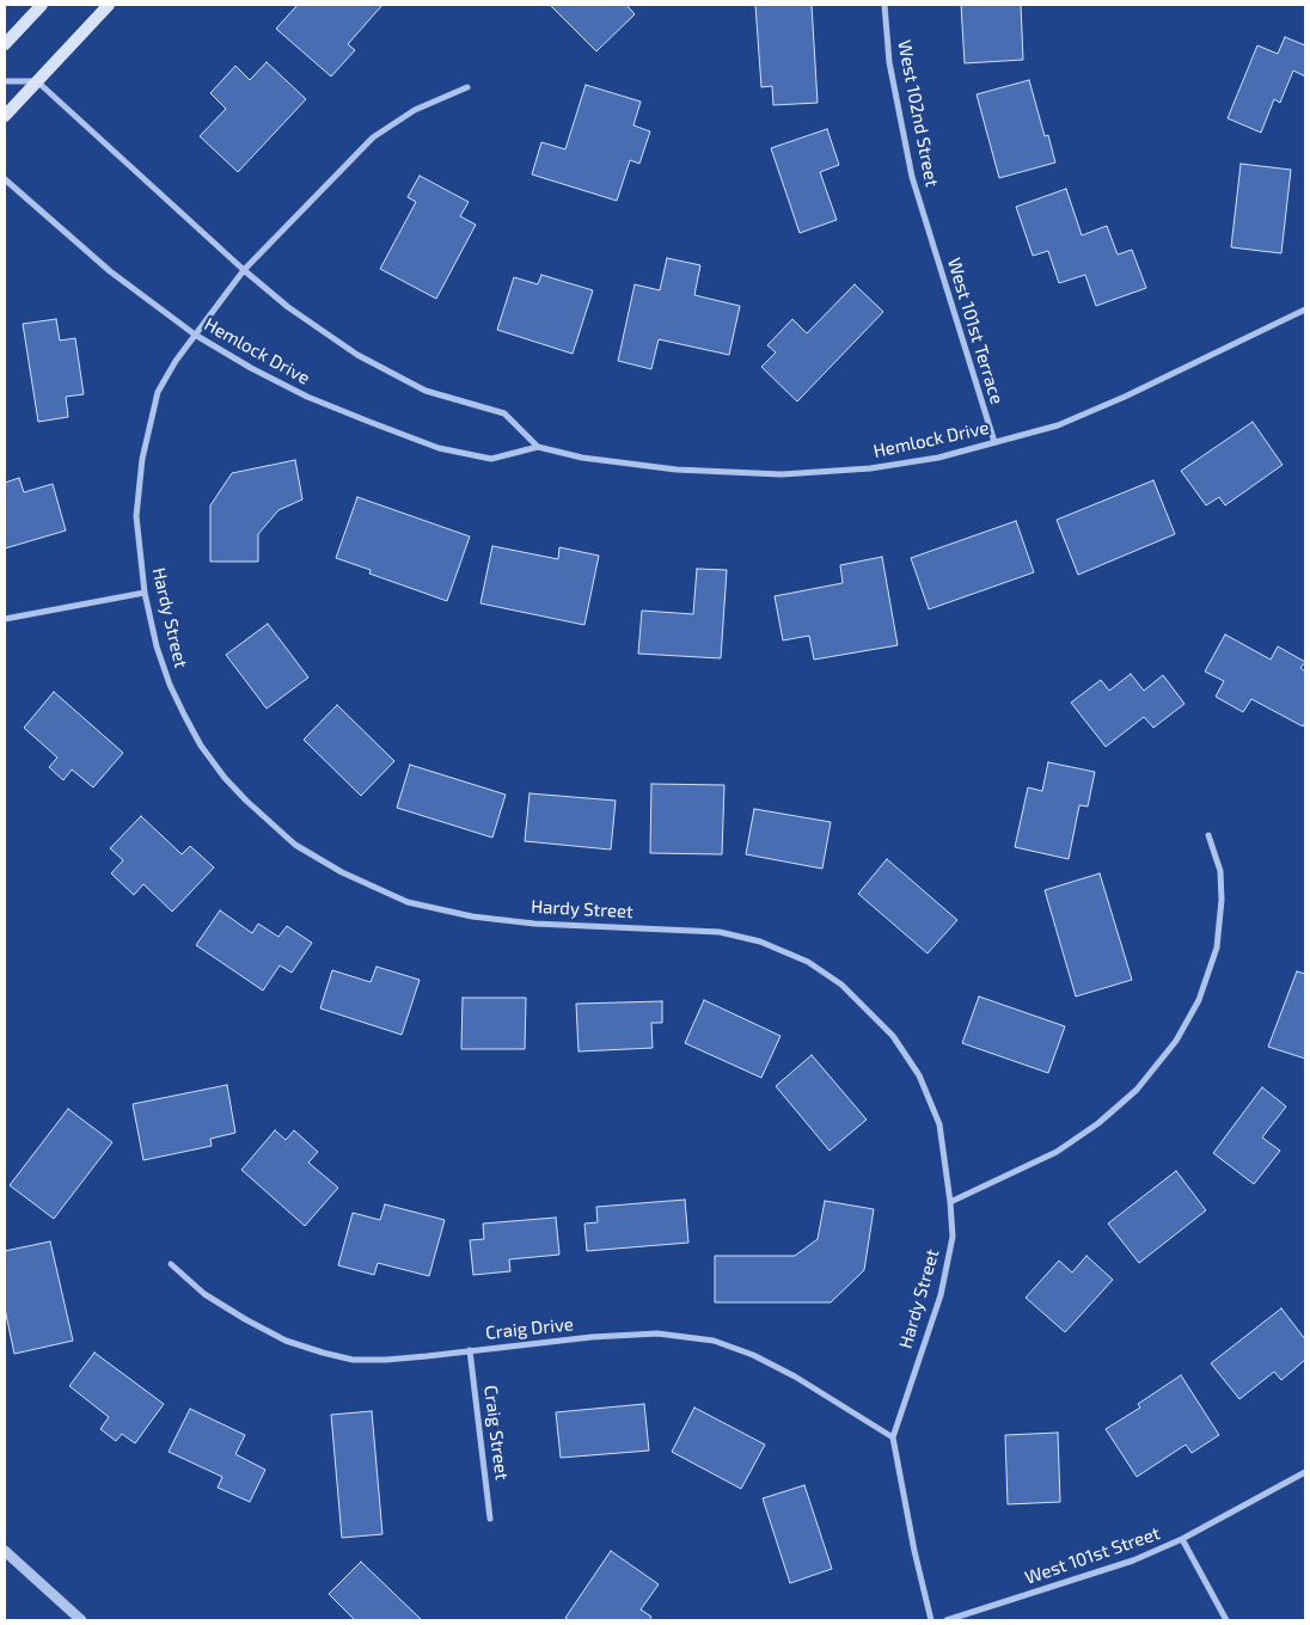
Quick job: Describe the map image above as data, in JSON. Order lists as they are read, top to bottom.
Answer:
{
  "streets": {
    "street": [
      "West 102nd Street",
      "West 101st Terrace",
      "Hemlock Drive",
      "Hardy Street",
      "Craig Drive",
      "Craig Street",
      "West 101st Street"
    ]
  },
  "crossings": [
    ["West 102nd Street", "West 101st Terrace"],
    ["West 101st Terrace", "Hemlock Drive"],
    ["Hemlock Drive", "Hardy Street"],
    ["Hardy Street", "Craig Drive"],
    ["Craig Drive", "Craig Street"]
  ]
}
